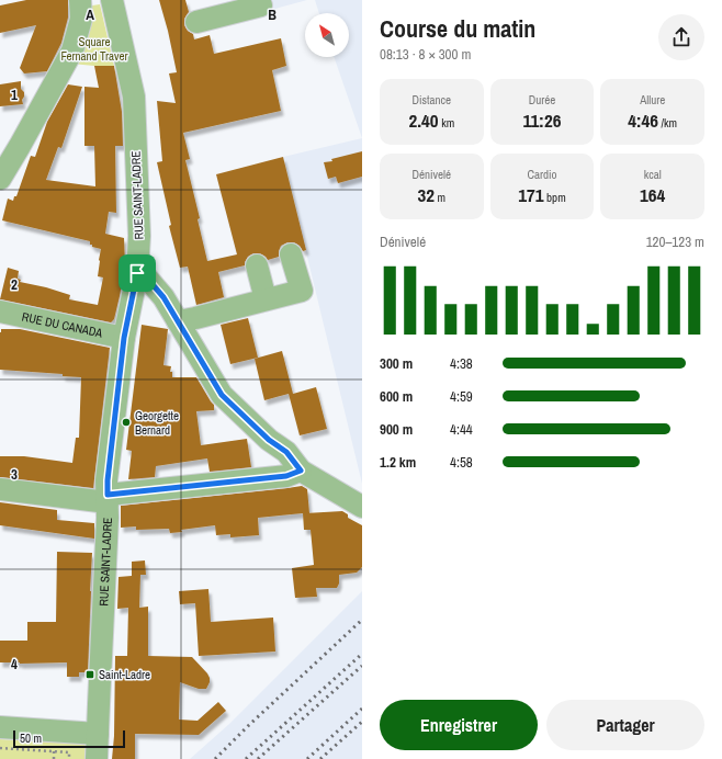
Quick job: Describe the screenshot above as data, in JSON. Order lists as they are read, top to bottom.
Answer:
{
  "streets": {
    "street": ["RUE SAINT-LADRE", "RUE DU CANADA"]
  },
  "crossings": [
    ["RUE SAINT-LADRE", "RUE DU CANADA"]
  ],
  "parks": ["Square Fernand Traver"],
  "places": {
    "other": ["Georgette Bernard"],
    "transit": ["Saint-Ladre"]
  },
  "scale_bar": "50 m",
  "north": "top left",
  "page": {
    "heading": ["Course du matin", "08:13 · 8 × 300 m"],
    "stats": [
      ["Distance", "2.40 km"],
      ["Durée", "11:26"],
      ["Allure", "4:46 /km"],
      ["Dénivelé", "32 m"],
      ["Cardio", "171 bpm"],
      ["kcal", "164"]
    ],
    "chart": ["Dénivelé", "120–123 m"],
    "list": [
      {
        "name": "300 m",
        "note": "4:38"
      },
      {
        "name": "600 m",
        "note": "4:59"
      },
      {
        "name": "900 m",
        "note": "4:44"
      },
      {
        "name": "1.2 km",
        "note": "4:58"
      }
    ],
    "buttons": ["Enregistrer", "Partager"],
    "scale": "50 m"
  },
  "grid": {
    "columns": ["A", "B"],
    "rows": [
      "1",
      "2",
      "3",
      "4"
    ]
  }
}
